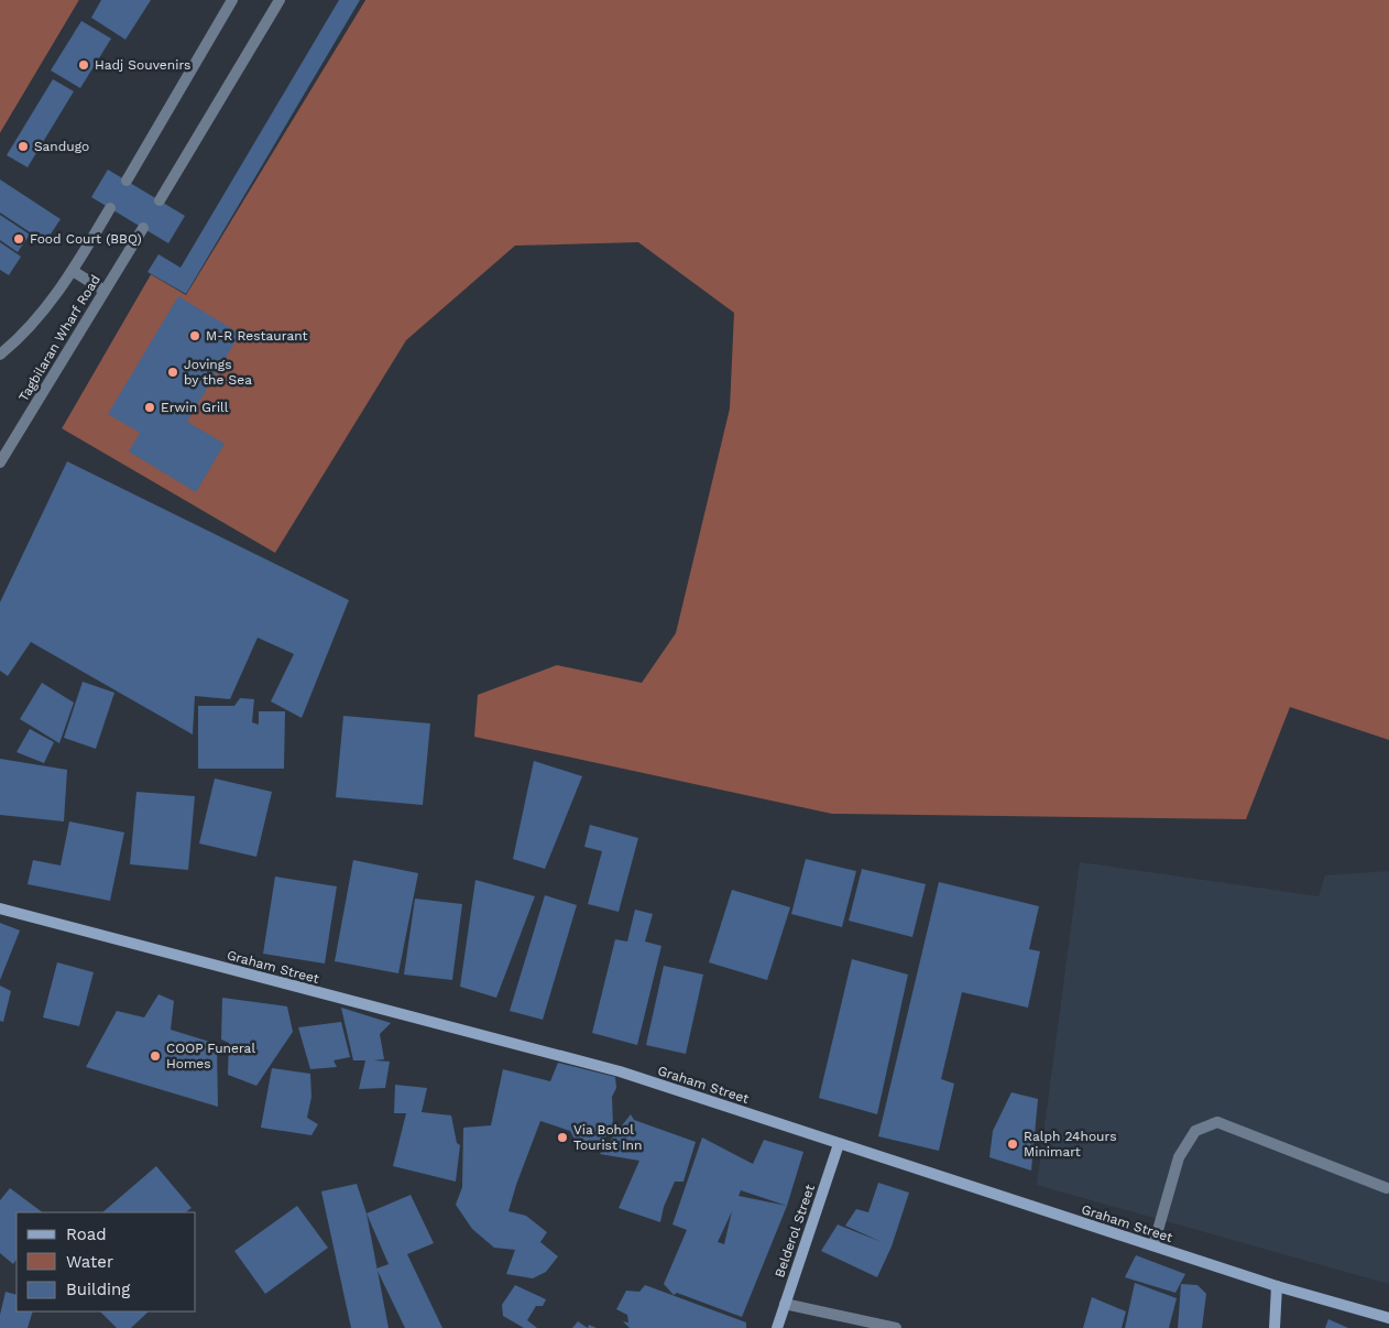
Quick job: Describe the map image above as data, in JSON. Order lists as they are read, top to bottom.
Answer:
{
  "streets": {
    "main road": ["Graham Street", "Belderol Street"],
    "lane": ["Tagbilaran Wharf Road"]
  },
  "crossings": [
    ["Graham Street", "Belderol Street"]
  ],
  "places": [
    "Hadj Souvenirs",
    "Sandugo",
    "Food Court (BBQ)",
    "M-R Restaurant",
    "Jovings by the Sea",
    "Erwin Grill",
    "COOP Funeral Homes",
    "Via Bohol Tourist Inn",
    "Ralph 24hours Minimart"
  ],
  "legend": ["Road", "Water", "Building"]
}
